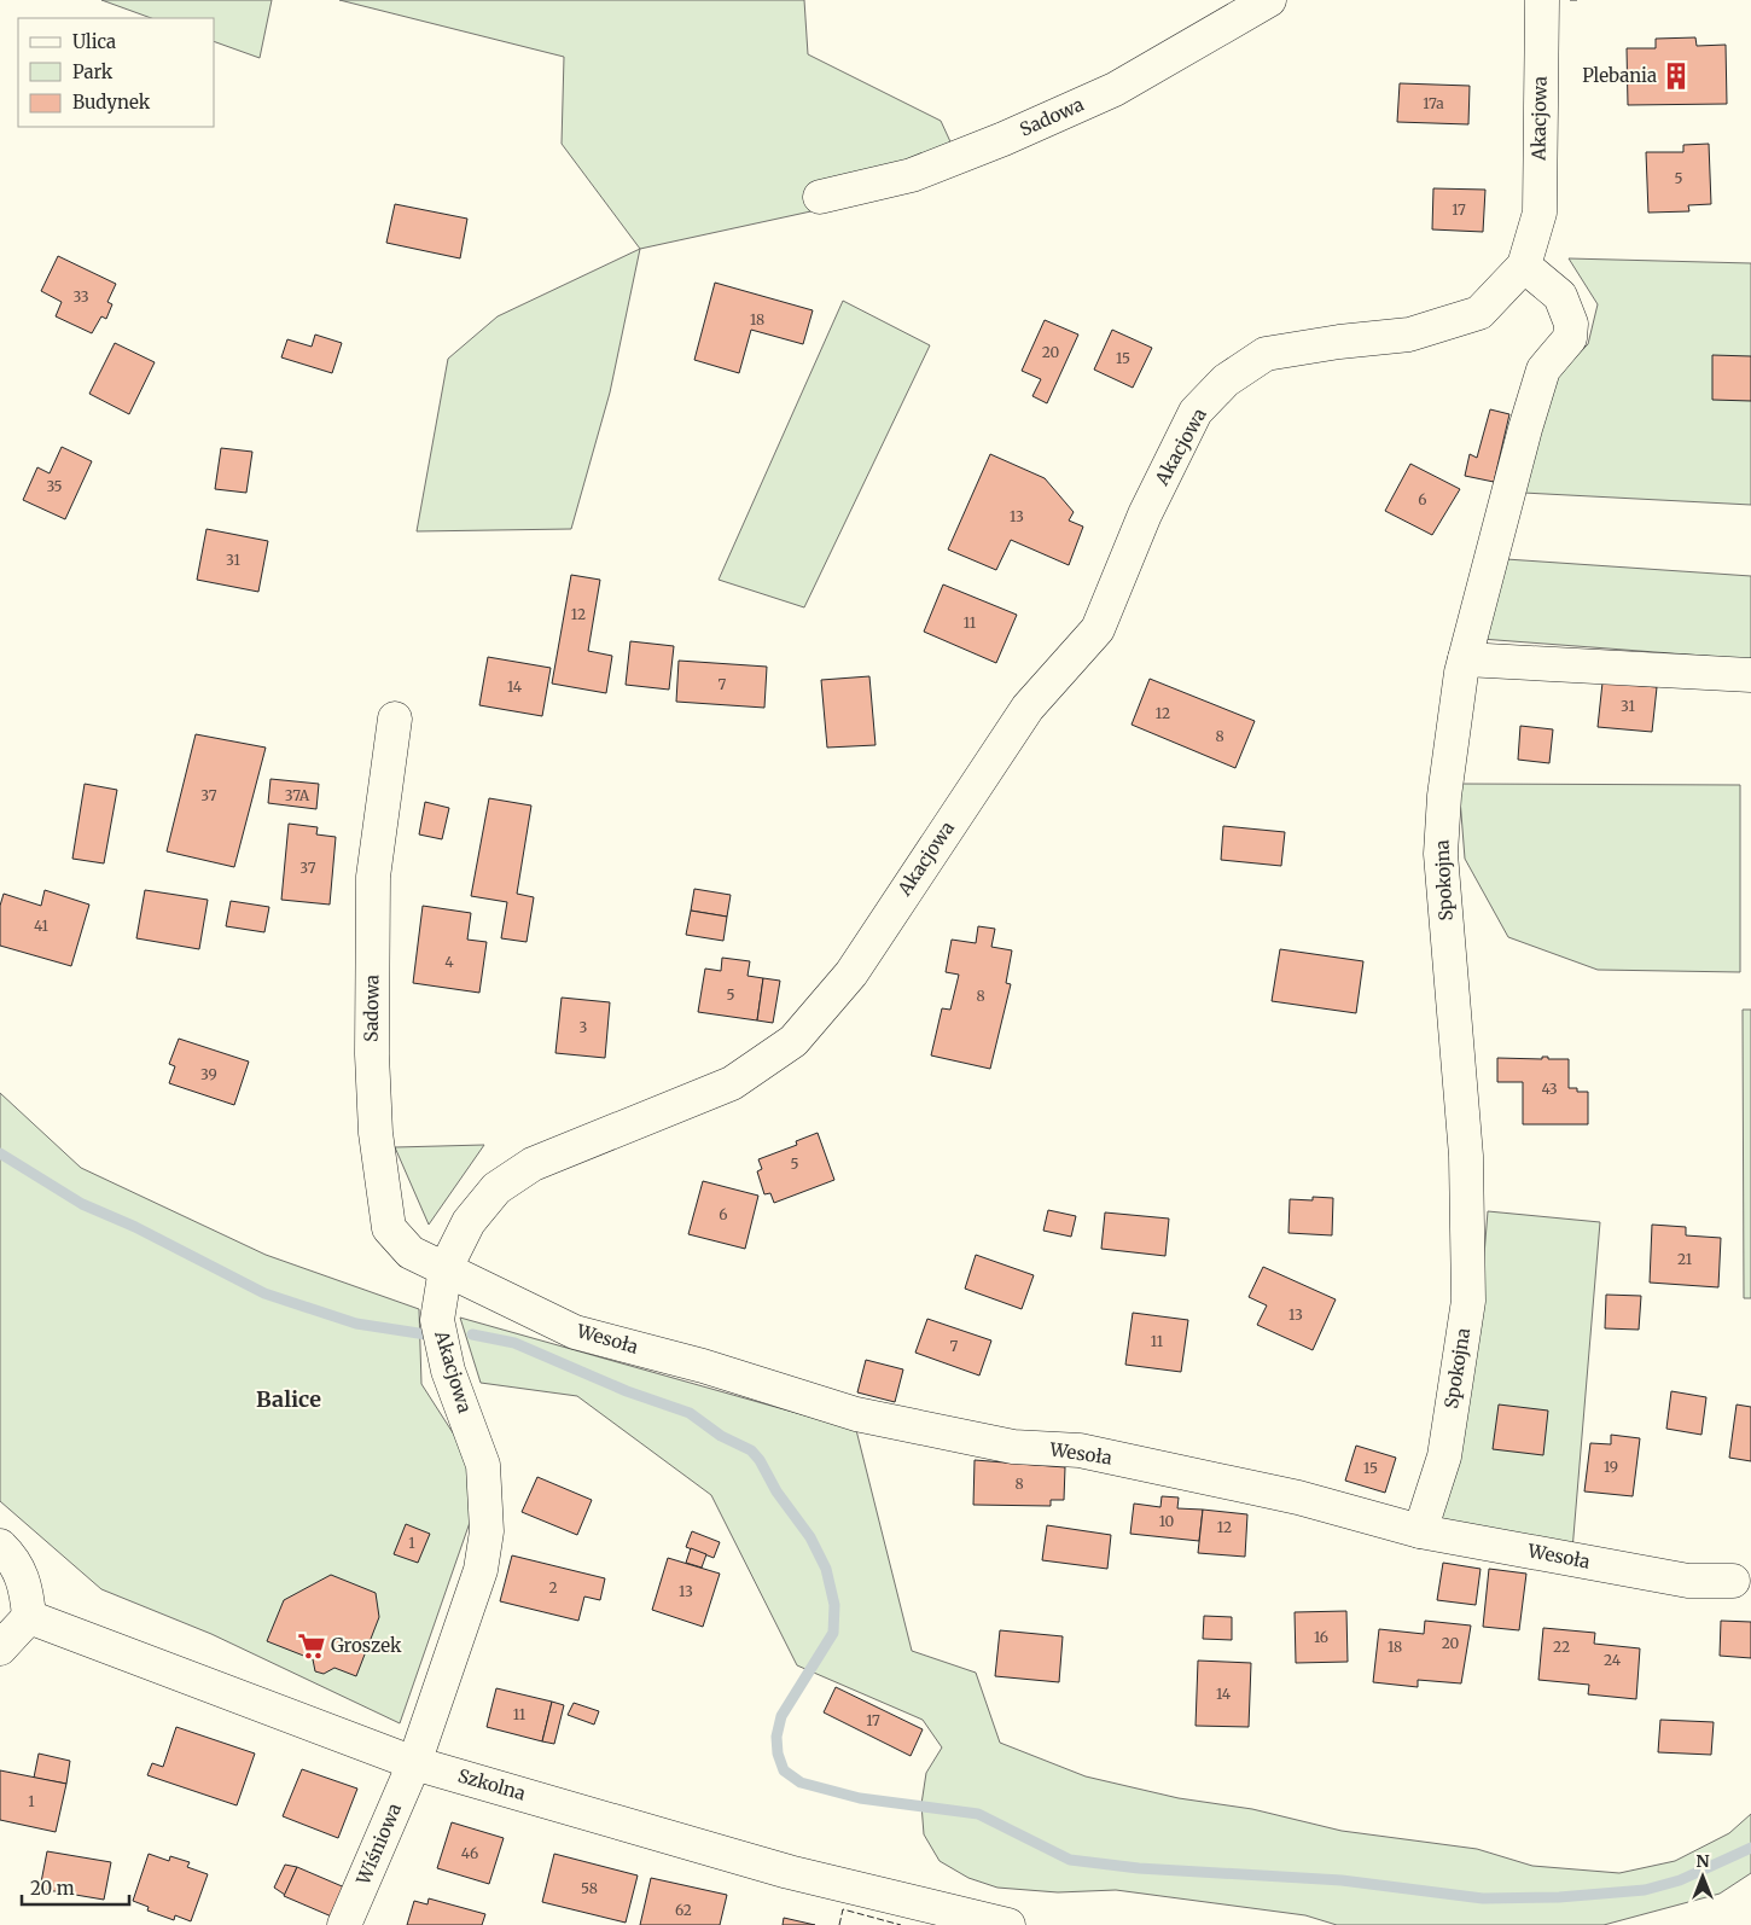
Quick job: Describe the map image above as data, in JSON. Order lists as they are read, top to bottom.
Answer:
{
  "streets": {
    "street": [
      "Sadowa",
      "Akacjowa",
      "Spokojna",
      "Wesoła",
      "Szkolna",
      "Wiśniowa"
    ]
  },
  "crossings": [
    ["Sadowa", "Akacjowa"],
    ["Sadowa", "Wesoła"],
    ["Akacjowa", "Spokojna"],
    ["Akacjowa", "Wesoła"],
    ["Akacjowa", "Szkolna"],
    ["Akacjowa", "Wiśniowa"],
    ["Spokojna", "Wesoła"],
    ["Szkolna", "Wiśniowa"]
  ],
  "districts": ["Balice"],
  "places": {
    "building": ["Plebania"],
    "supermarket": ["Groszek"]
  },
  "house_numbers": [
    "17a",
    "5",
    "17",
    "33",
    "18",
    "20",
    "15",
    "35",
    "6",
    "13",
    "31",
    "12",
    "11",
    "7",
    "14",
    "31",
    "12",
    "8",
    "37",
    "37A",
    "37",
    "41",
    "4",
    "5",
    "8",
    "3",
    "39",
    "43",
    "5",
    "6",
    "21",
    "13",
    "11",
    "7",
    "19",
    "15",
    "8",
    "10",
    "12",
    "1",
    "2",
    "13",
    "16",
    "20",
    "18",
    "22",
    "24",
    "14",
    "11",
    "17",
    "1",
    "46",
    "58",
    "62"
  ],
  "legend": ["Ulica", "Park", "Budynek"],
  "scale_bar": "20 m",
  "north": "top"
}
